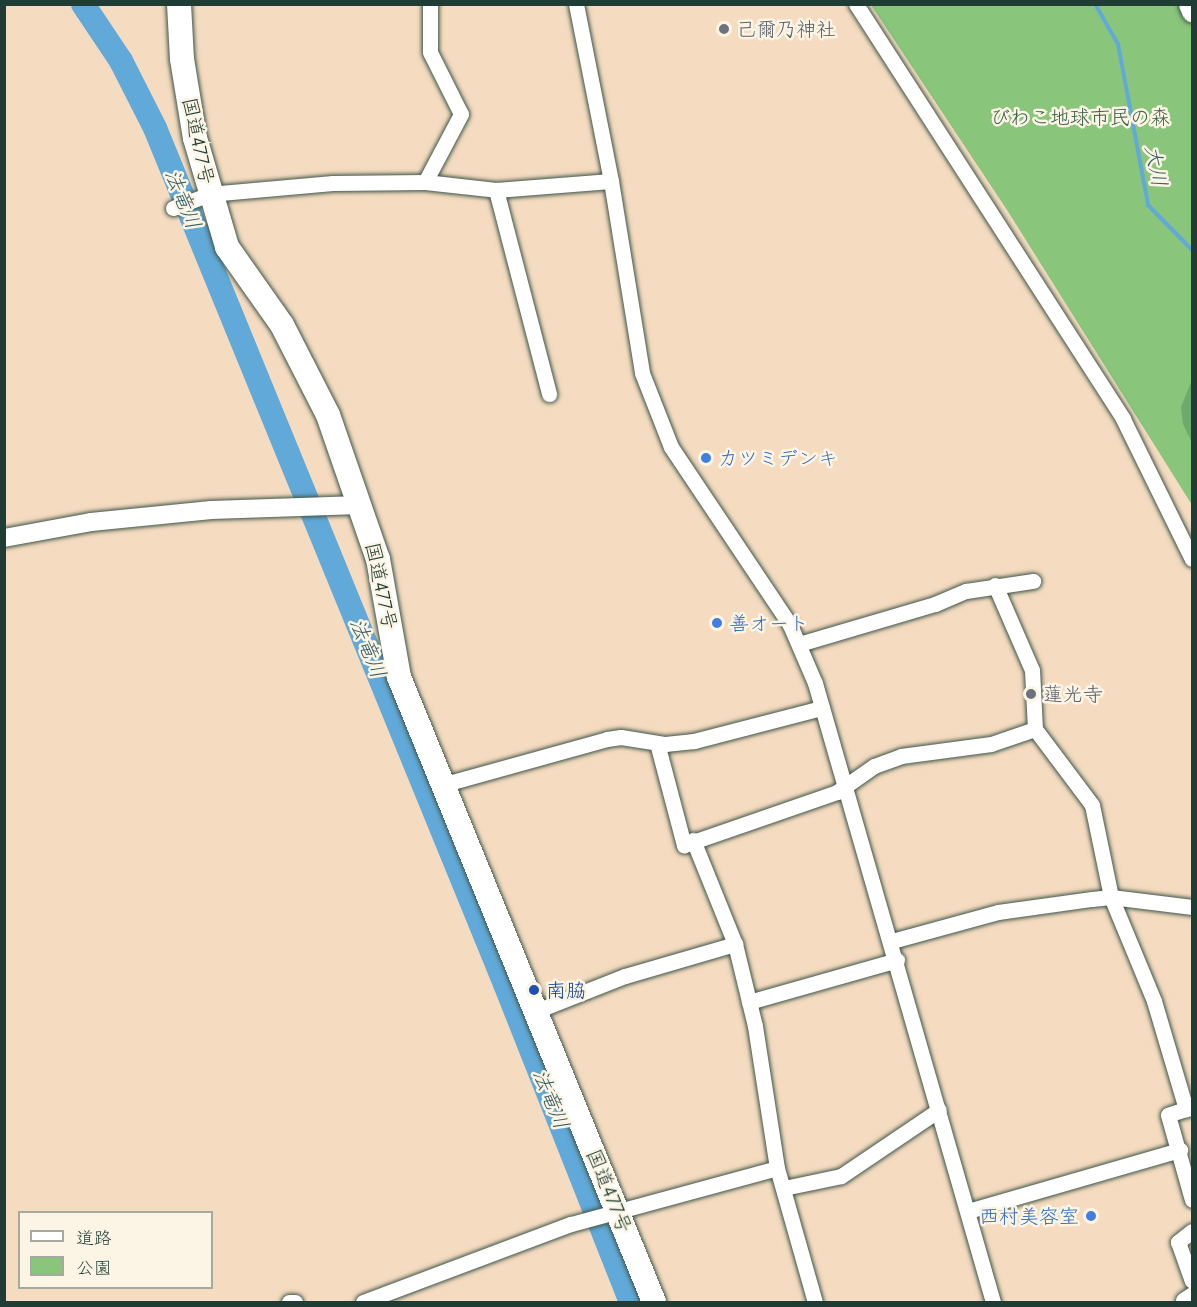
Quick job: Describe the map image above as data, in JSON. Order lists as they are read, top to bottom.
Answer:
{
  "streets": {
    "highway": ["国道477号"]
  },
  "water": ["大川", "法竜川"],
  "parks": ["びわこ地球市民の森"],
  "places": [
    "己爾乃神社",
    "カツミデンキ",
    "善オート",
    "蓮光寺",
    "南脇",
    "西村美容室"
  ],
  "legend": ["道路", "公園"]
}
